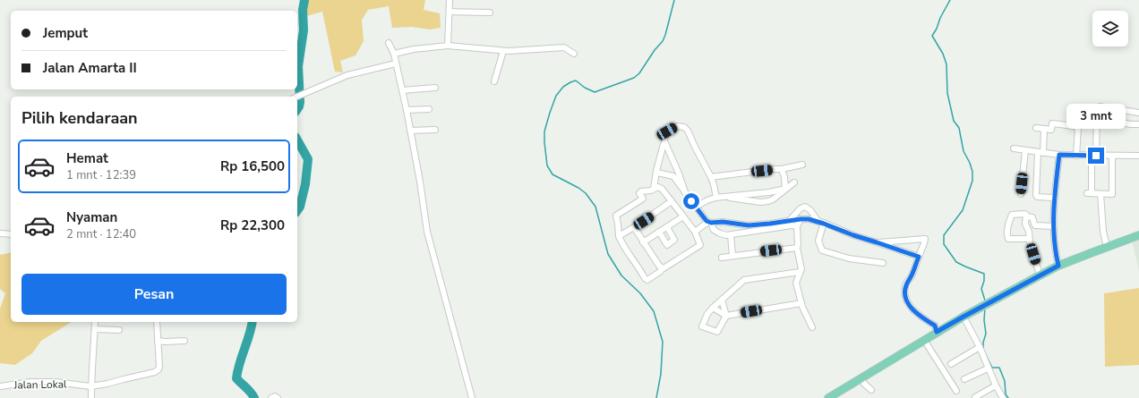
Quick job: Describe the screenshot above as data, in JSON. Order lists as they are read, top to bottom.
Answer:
{
  "streets": {
    "street": ["Jalan Lokal"]
  },
  "page": {
    "banner": ["Jemput", "Jalan Amarta II"],
    "heading": "Pilih kendaraan",
    "bubble": "3 mnt",
    "list": [
      {
        "name": "Hemat",
        "note": "1 mnt · 12:39",
        "value": "Rp 16,500"
      },
      {
        "name": "Nyaman",
        "note": "2 mnt · 12:40",
        "value": "Rp 22,300"
      }
    ],
    "buttons": "Pesan"
  }
}
